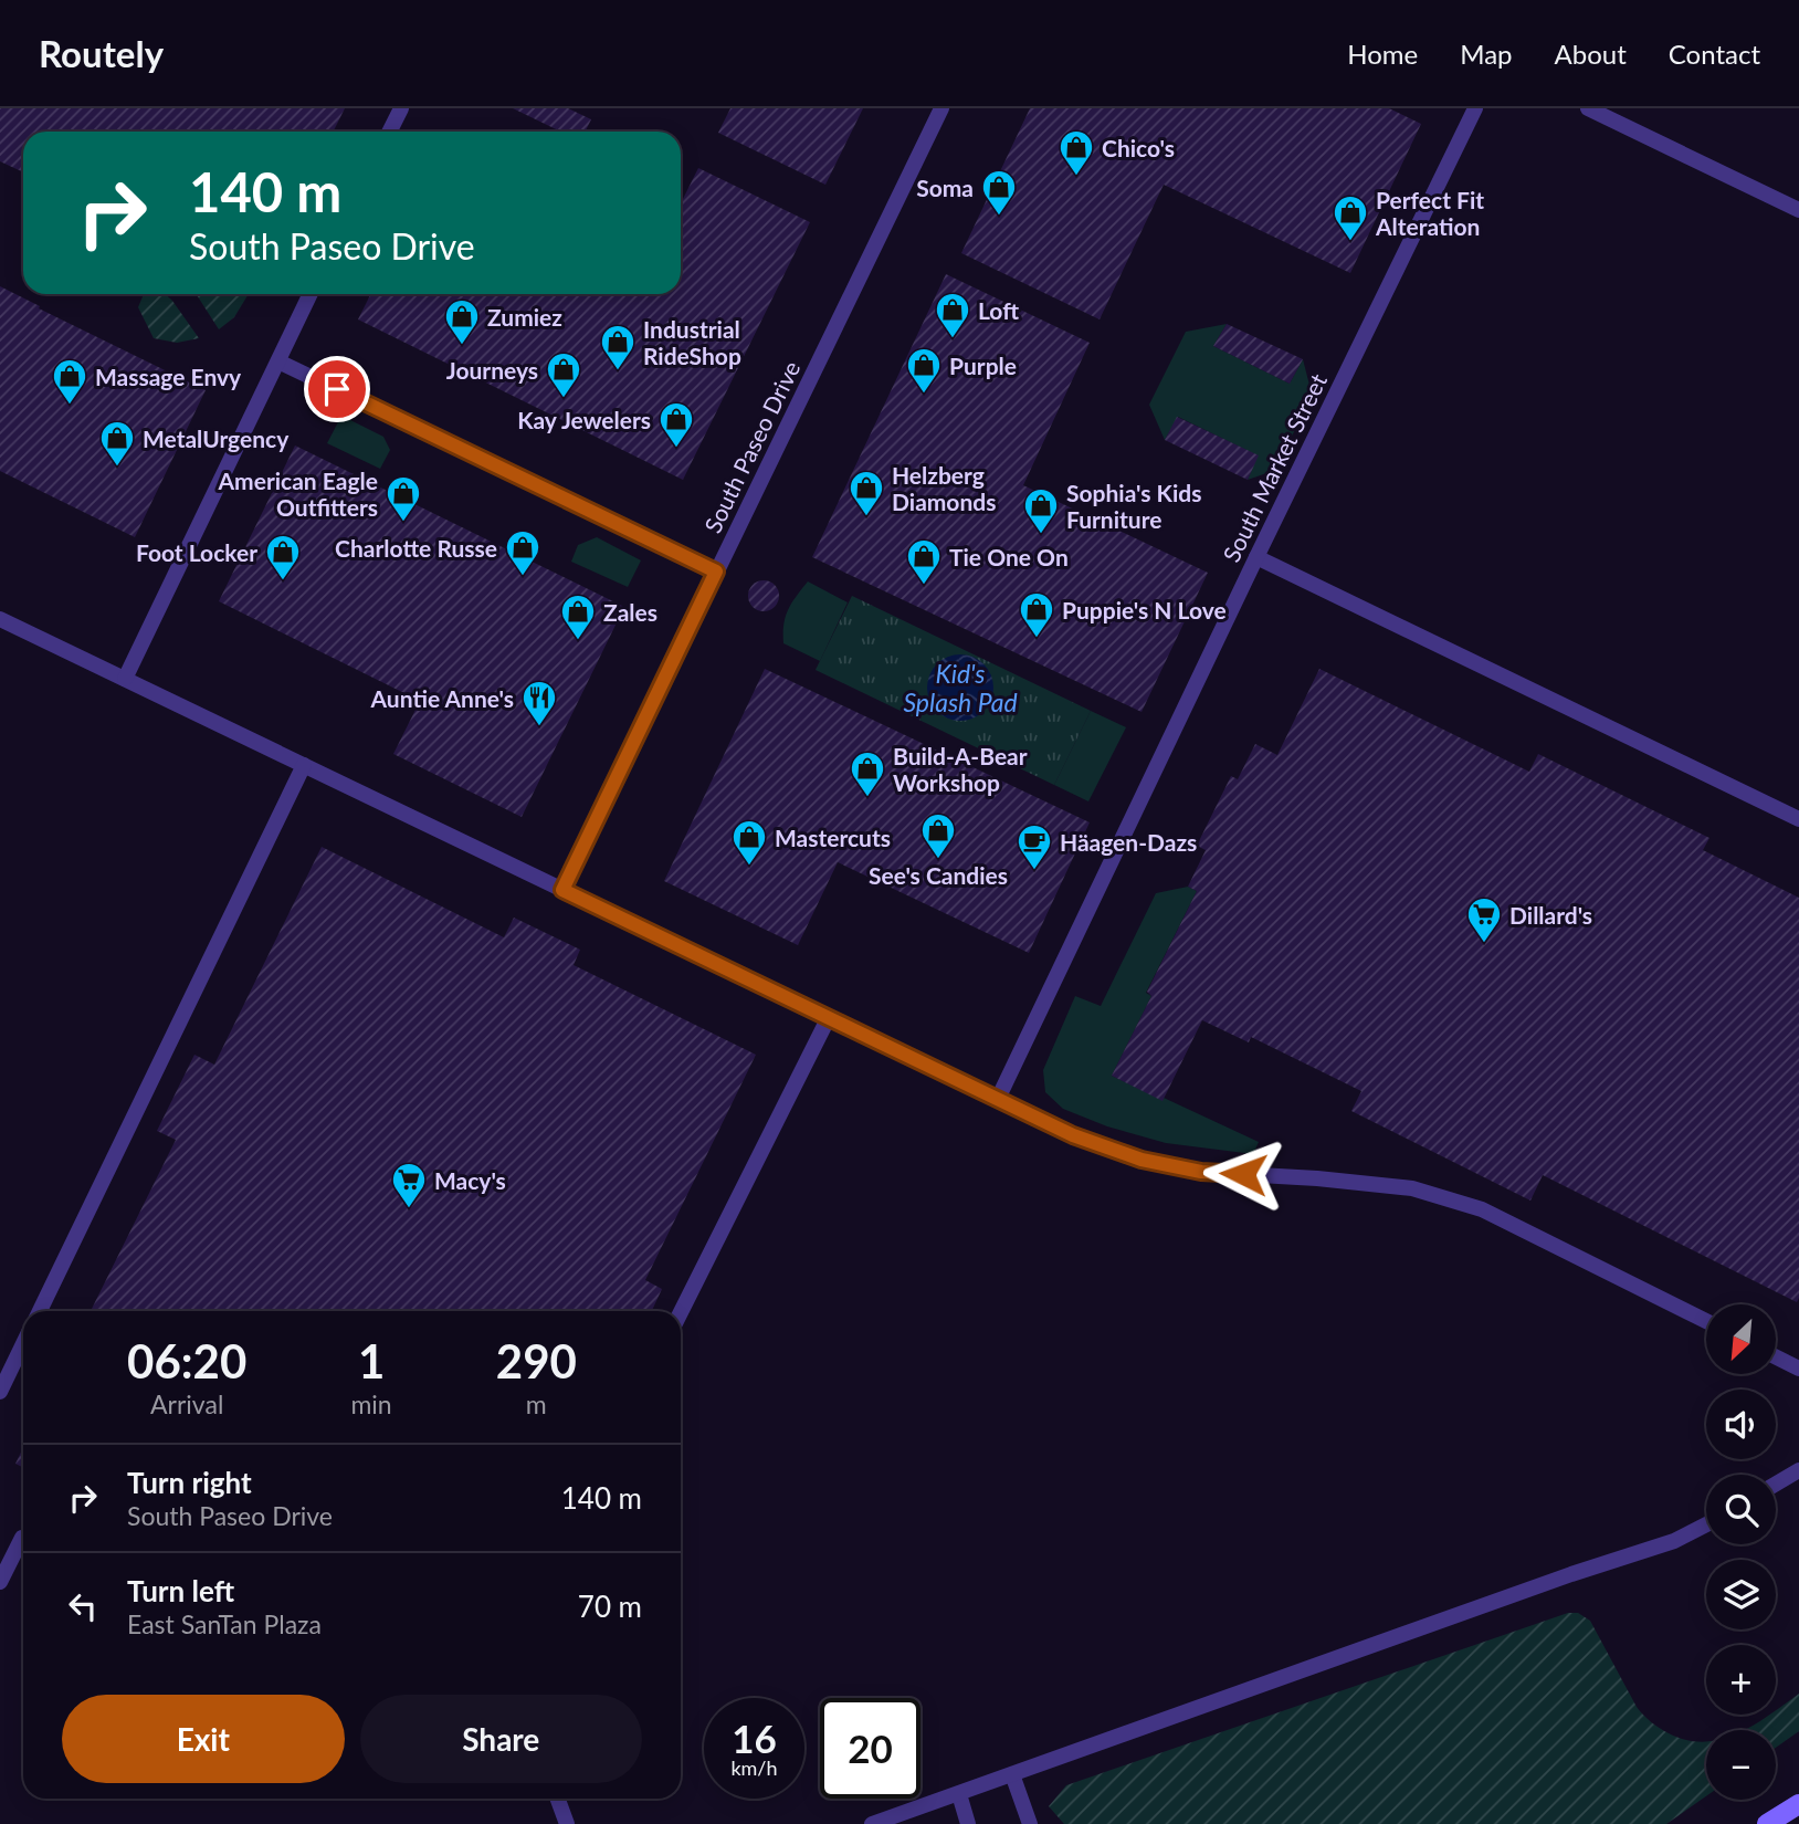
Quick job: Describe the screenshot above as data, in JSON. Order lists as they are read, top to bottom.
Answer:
{
  "streets": {
    "lane": ["South Paseo Drive", "South Market Street"]
  },
  "water": ["Kid's Splash Pad"],
  "places": {
    "shop": [
      "Chico's",
      "Soma",
      "Perfect Fit Alteration",
      "Loft",
      "Zumiez",
      "Industrial RideShop",
      "Purple",
      "Journeys",
      "Massage Envy",
      "Kay Jewelers",
      "MetalUrgency",
      "Helzberg Diamonds",
      "American Eagle Outfitters",
      "Sophia's Kids Furniture",
      "Charlotte Russe",
      "Foot Locker",
      "Tie One On",
      "Puppie's N Love",
      "Zales",
      "Build-A-Bear Workshop",
      "See's Candies",
      "Mastercuts"
    ],
    "restaurant": ["Auntie Anne's"],
    "cafe": ["Häagen-Dazs"],
    "supermarket": ["Dillard's", "Macy's"]
  },
  "north": "bottom left",
  "page": {
    "header": "Routely",
    "nav": [
      "Home",
      "Map",
      "About",
      "Contact"
    ],
    "turn": ["140 m", "South Paseo Drive"],
    "map_buttons": ["+", "−"],
    "eta": [
      "06:20",
      "Arrival",
      "1",
      "min",
      "290",
      "m"
    ],
    "list": [
      {
        "name": "Turn right",
        "note": "South Paseo Drive",
        "value": "140 m"
      },
      {
        "name": "Turn left",
        "note": "East SanTan Plaza",
        "value": "70 m"
      }
    ],
    "buttons": ["Exit", "Share"],
    "speed": "16 km/h",
    "limit": "20"
  }
}
